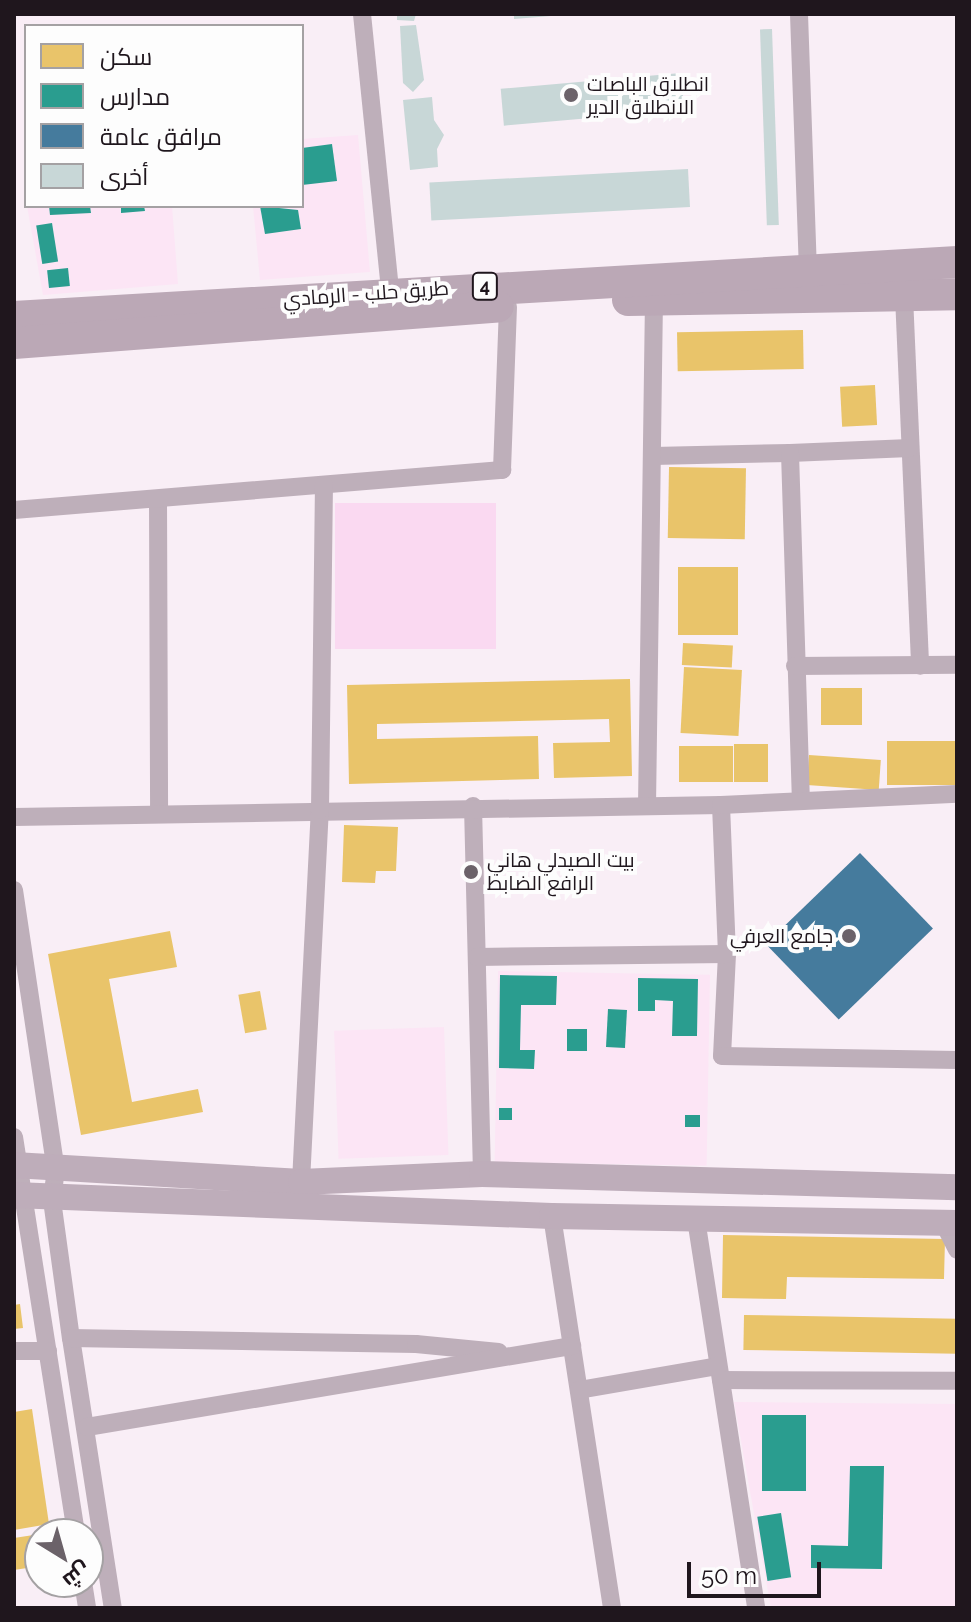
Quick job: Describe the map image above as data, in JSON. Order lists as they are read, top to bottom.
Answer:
{
  "streets": {
    "highway": ["4", "طريق حلب - الرمادي"]
  },
  "places": ["انطلاق الباصات الانطلاق الدير", "بيت الصيدلي هاني الرافع الضابط", "جامع العرفي"],
  "legend": [
    "سكن",
    "مدارس",
    "مرافق عامة",
    "أخرى"
  ],
  "scale_bar": "50 m",
  "north": "bottom right"
}
